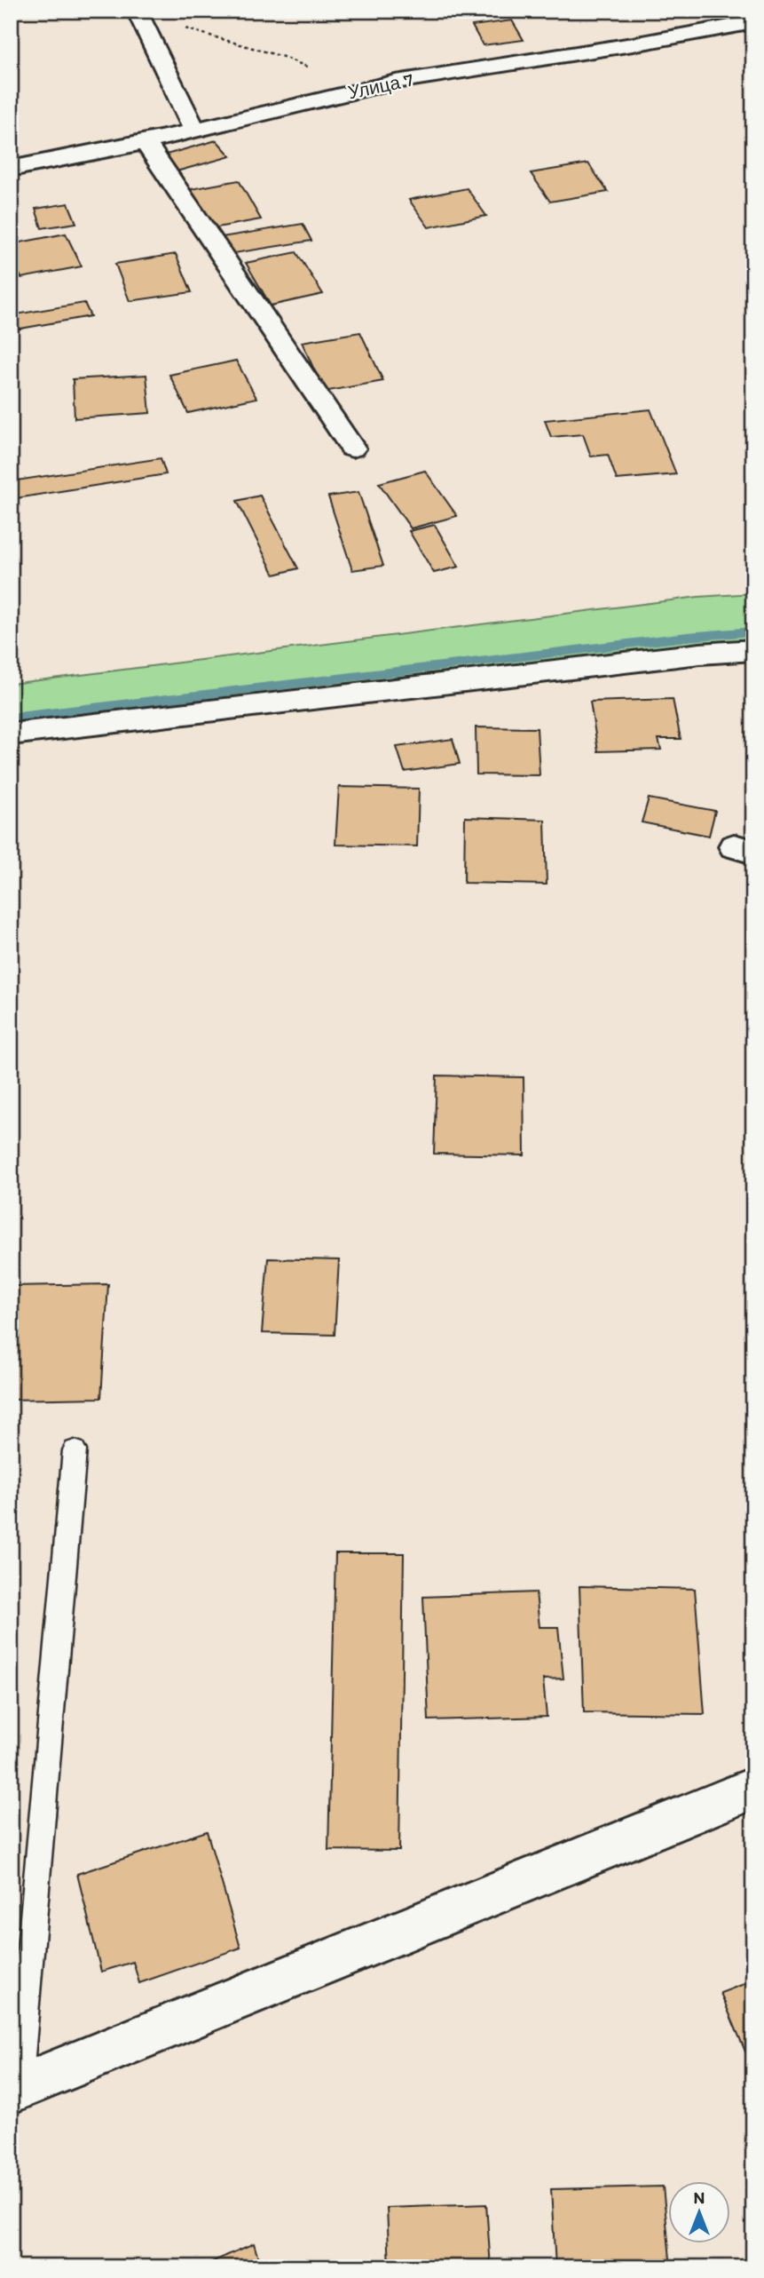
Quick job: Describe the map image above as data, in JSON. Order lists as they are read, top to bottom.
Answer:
{
  "streets": {
    "street": ["Улица 7"]
  },
  "north": "top"
}
